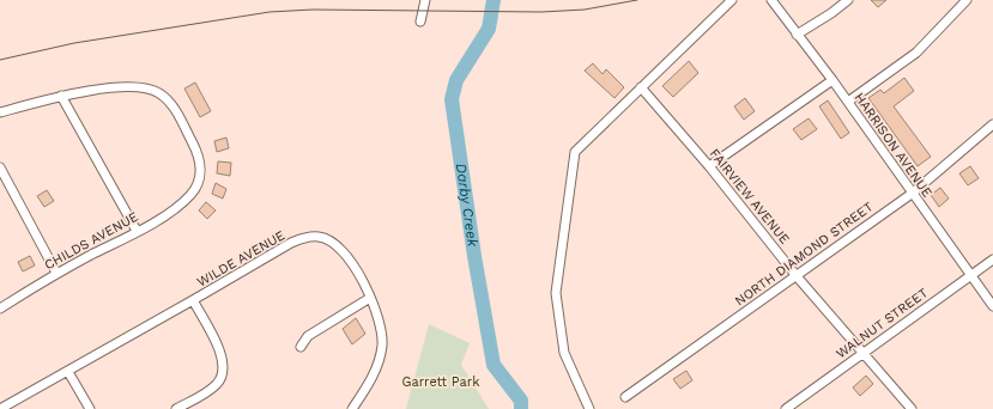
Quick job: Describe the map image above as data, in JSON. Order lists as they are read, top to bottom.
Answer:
{
  "streets": {
    "street": [
      "HARRISON AVENUE",
      "FAIRVIEW AVENUE",
      "CHILDS AVENUE",
      "NORTH DIAMOND STREET",
      "WILDE AVENUE",
      "WALNUT STREET"
    ]
  },
  "crossings": [
    ["HARRISON AVENUE", "NORTH DIAMOND STREET"],
    ["HARRISON AVENUE", "WALNUT STREET"],
    ["FAIRVIEW AVENUE", "NORTH DIAMOND STREET"],
    ["FAIRVIEW AVENUE", "WALNUT STREET"]
  ],
  "water": ["Darby Creek"],
  "parks": ["Garrett Park"]
}
